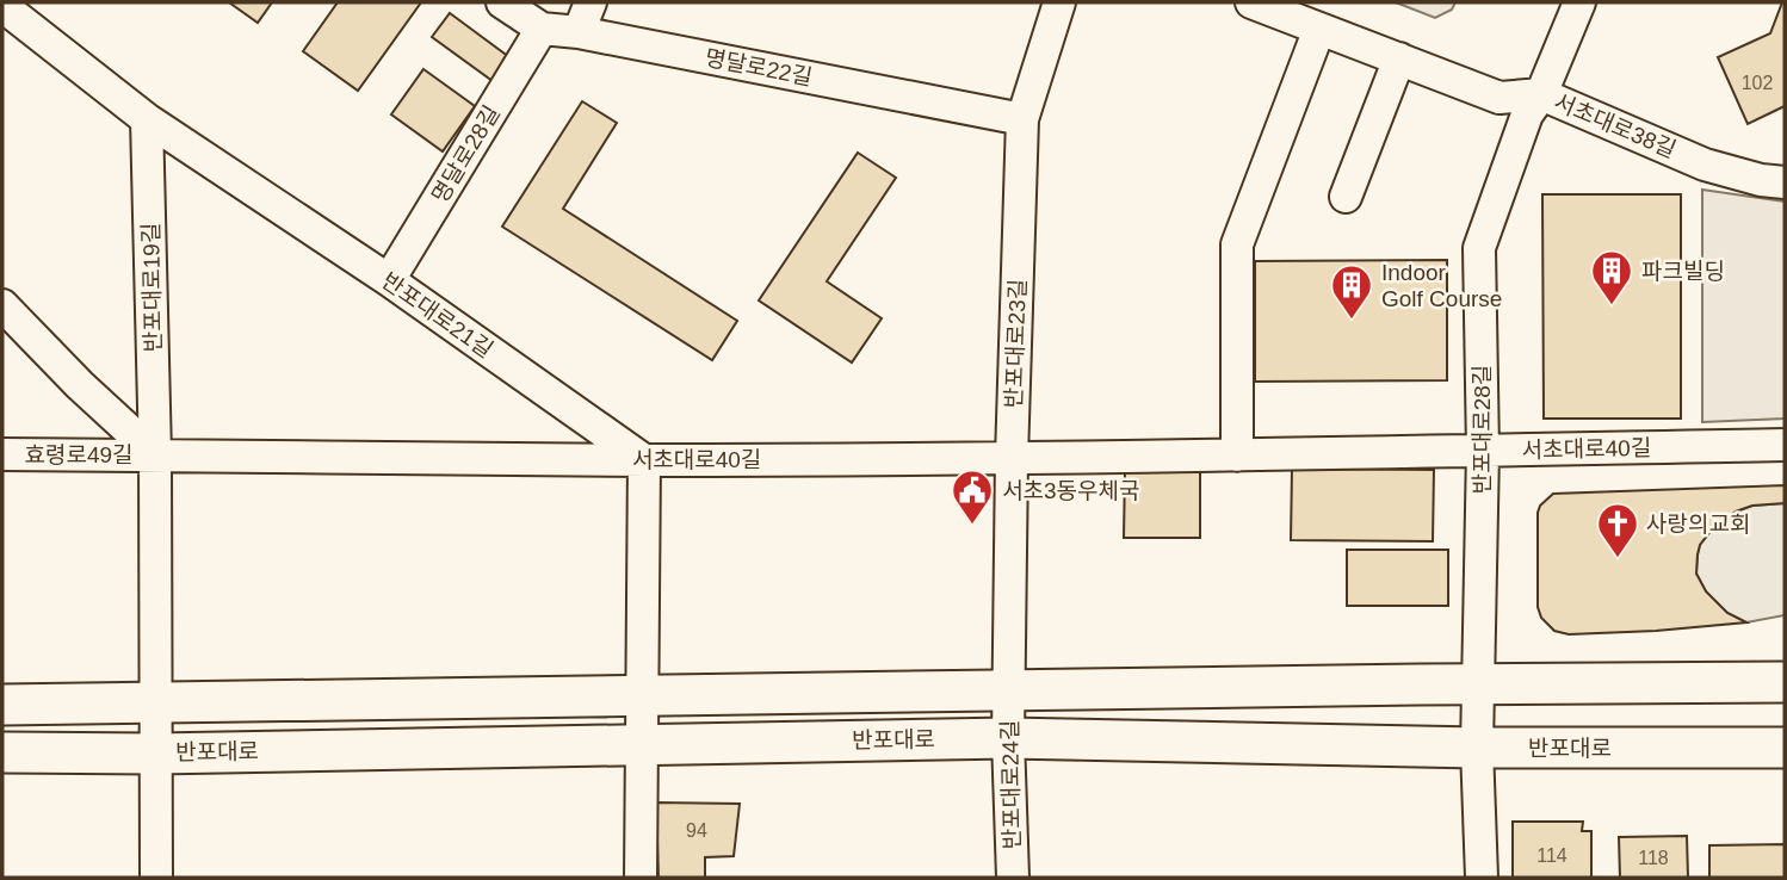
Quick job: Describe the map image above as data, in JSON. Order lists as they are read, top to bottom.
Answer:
{
  "streets": {
    "main road": ["반포대로"],
    "street": [
      "명달로22길",
      "서초대로38길",
      "명달로28길",
      "반포대로19길",
      "반포대로21길",
      "반포대로23길",
      "반포대로28길",
      "서초대로40길",
      "효령로49길",
      "반포대로24길"
    ]
  },
  "crossings": [
    ["명달로22길", "명달로28길"],
    ["명달로22길", "반포대로23길"],
    ["서초대로38길", "반포대로28길"],
    ["명달로28길", "반포대로21길"],
    ["반포대로19길", "반포대로21길"],
    ["반포대로19길", "서초대로40길"],
    ["반포대로19길", "효령로49길"],
    ["반포대로19길", "반포대로"],
    ["반포대로21길", "서초대로40길"],
    ["반포대로23길", "서초대로40길"],
    ["반포대로23길", "반포대로"],
    ["반포대로23길", "반포대로24길"],
    ["반포대로28길", "서초대로40길"],
    ["반포대로28길", "반포대로"],
    ["서초대로40길", "효령로49길"],
    ["반포대로", "반포대로24길"]
  ],
  "places": {
    "building": ["파크빌딩", "Indoor Golf Course"],
    "public building": ["서초3동우체국"],
    "church": ["사랑의교회"]
  },
  "house_numbers": [
    "102",
    "94",
    "114",
    "118"
  ]
}
